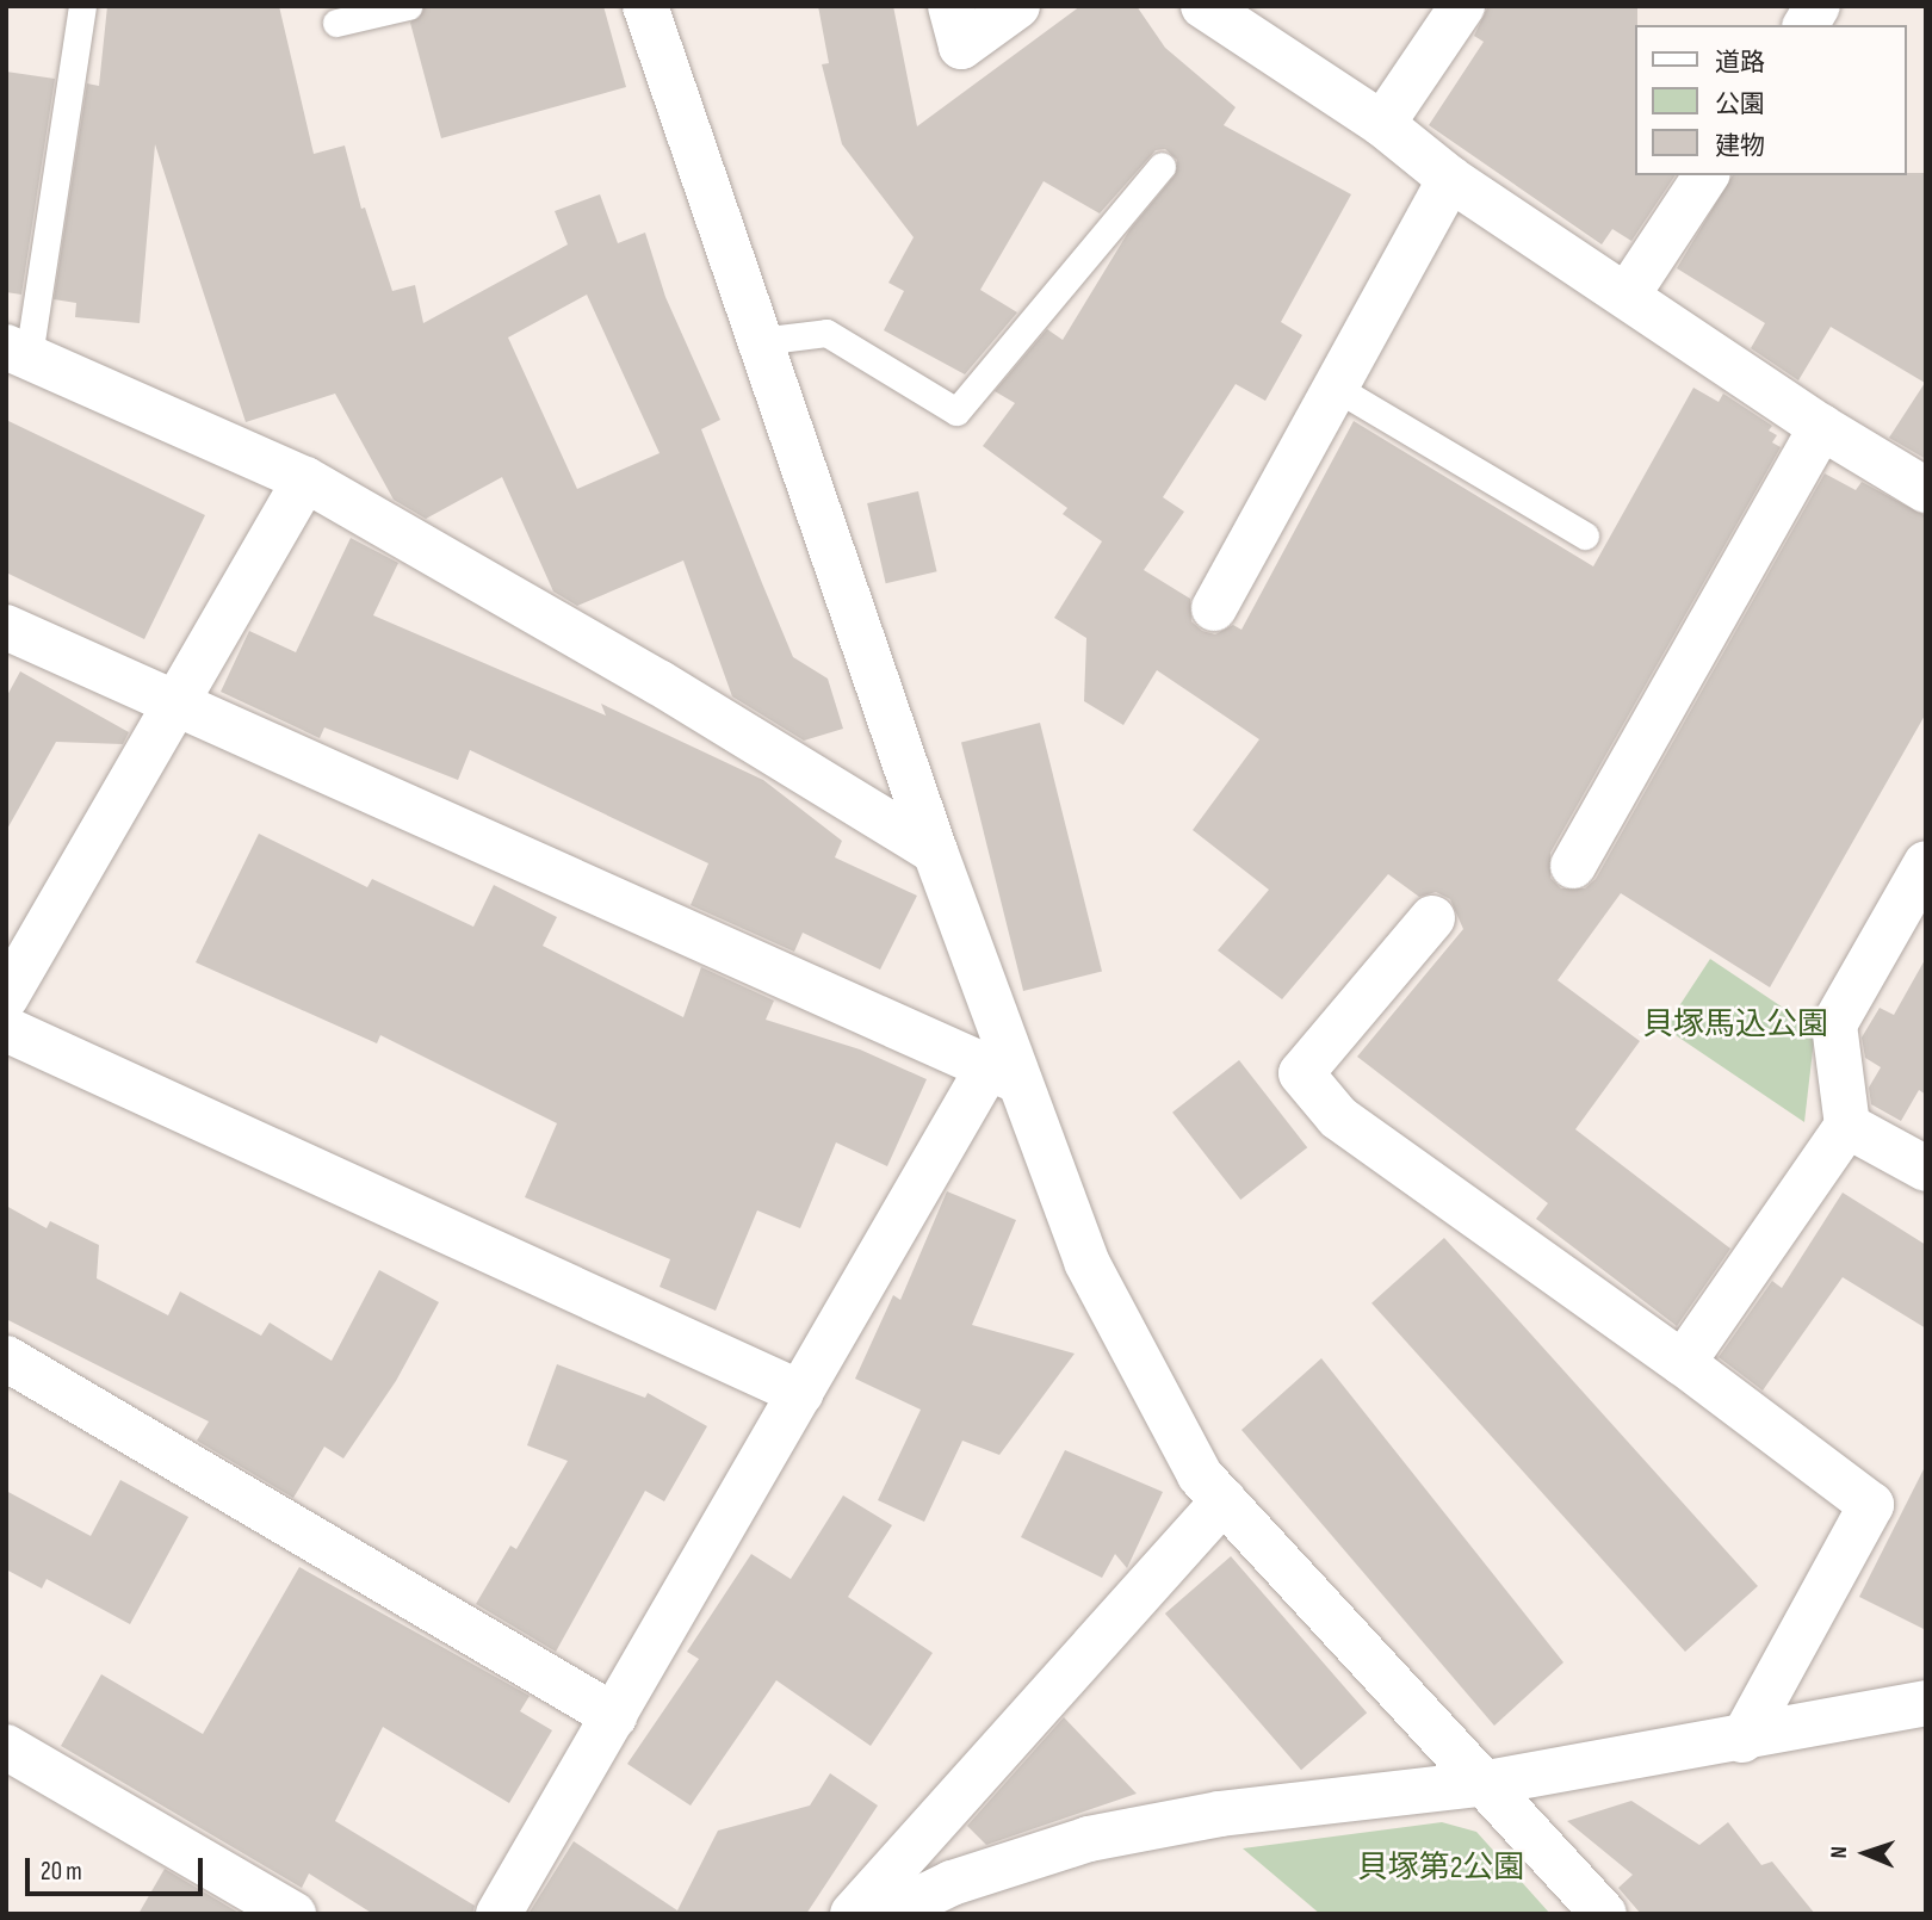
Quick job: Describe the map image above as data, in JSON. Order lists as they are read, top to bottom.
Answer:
{
  "parks": ["貝塚馬込公園", "貝塚第2公園"],
  "legend": ["道路", "公園", "建物"],
  "scale_bar": "20 m",
  "north": "left"
}
